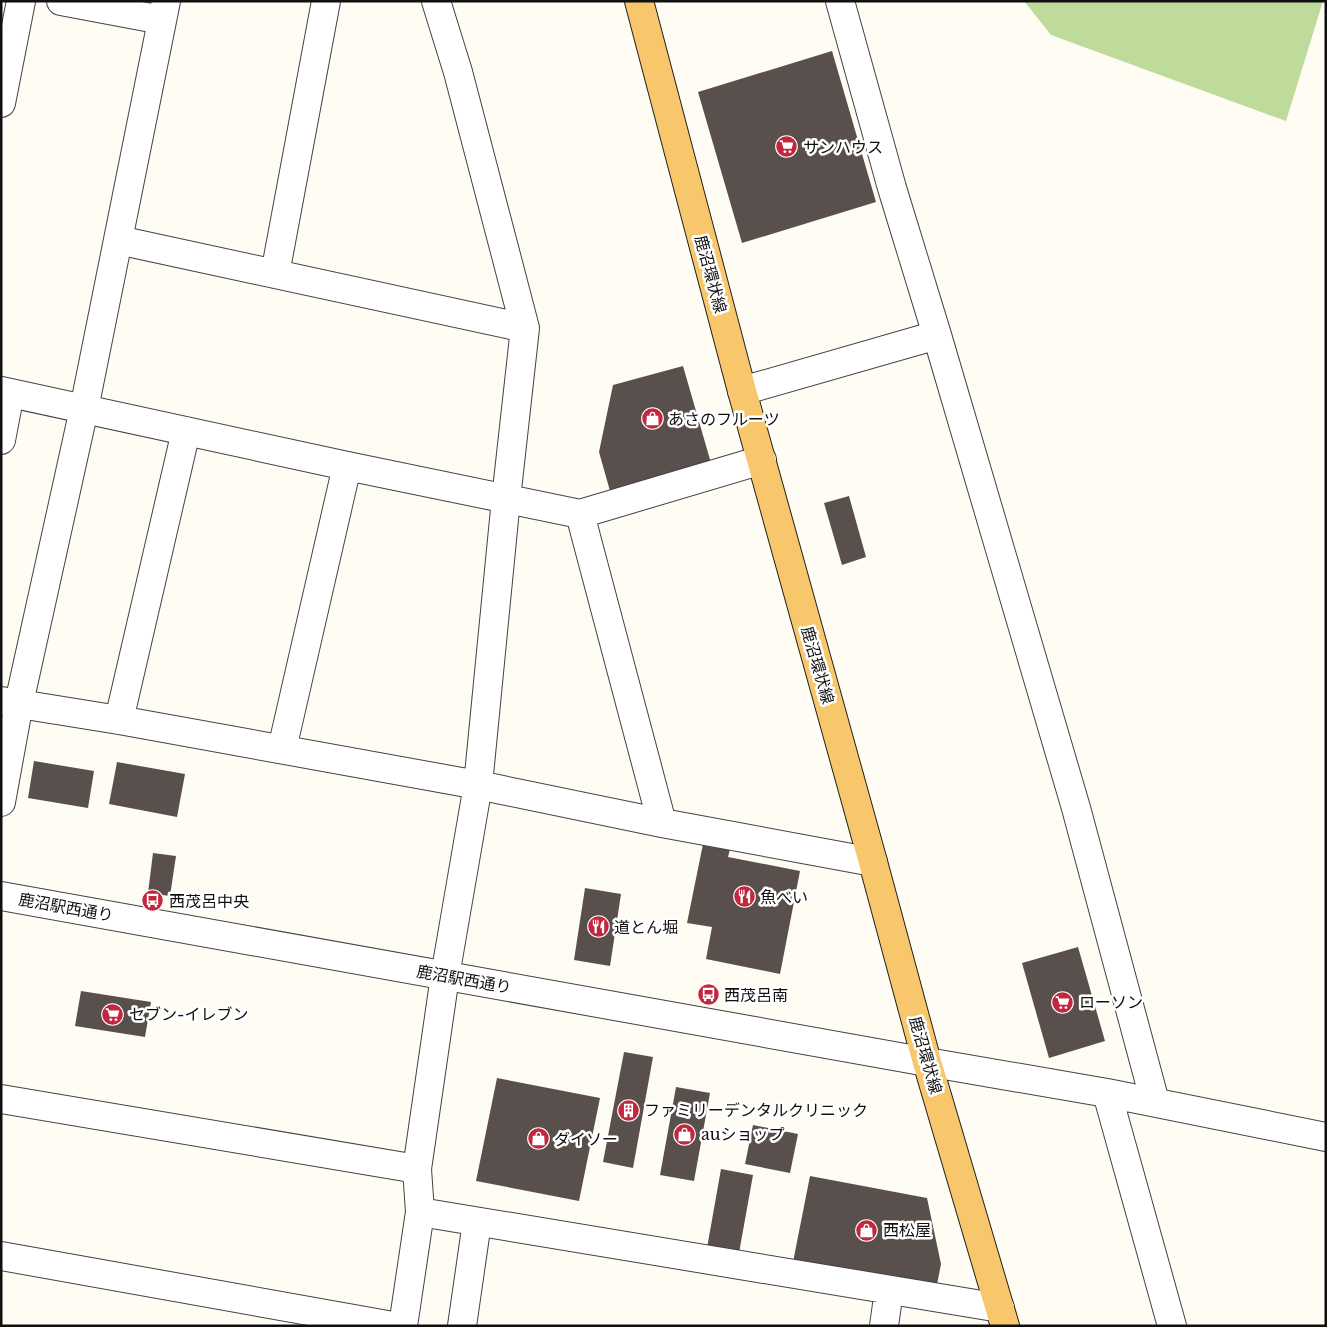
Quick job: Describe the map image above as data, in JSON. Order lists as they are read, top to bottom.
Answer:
{
  "streets": {
    "main road": ["鹿沼環状線"],
    "street": ["鹿沼駅西通り"]
  },
  "crossings": [
    ["鹿沼環状線", "鹿沼駅西通り"]
  ],
  "places": {
    "supermarket": ["サンハウス", "ローソン", "セブン-イレブン"],
    "shop": [
      "あさのフルーツ",
      "auショップ",
      "ダイソー",
      "西松屋"
    ],
    "restaurant": ["魚べい", "道とん堀"],
    "bus stop": ["西茂呂中央", "西茂呂南"],
    "building": ["ファミリーデンタルクリニック"]
  }
}
